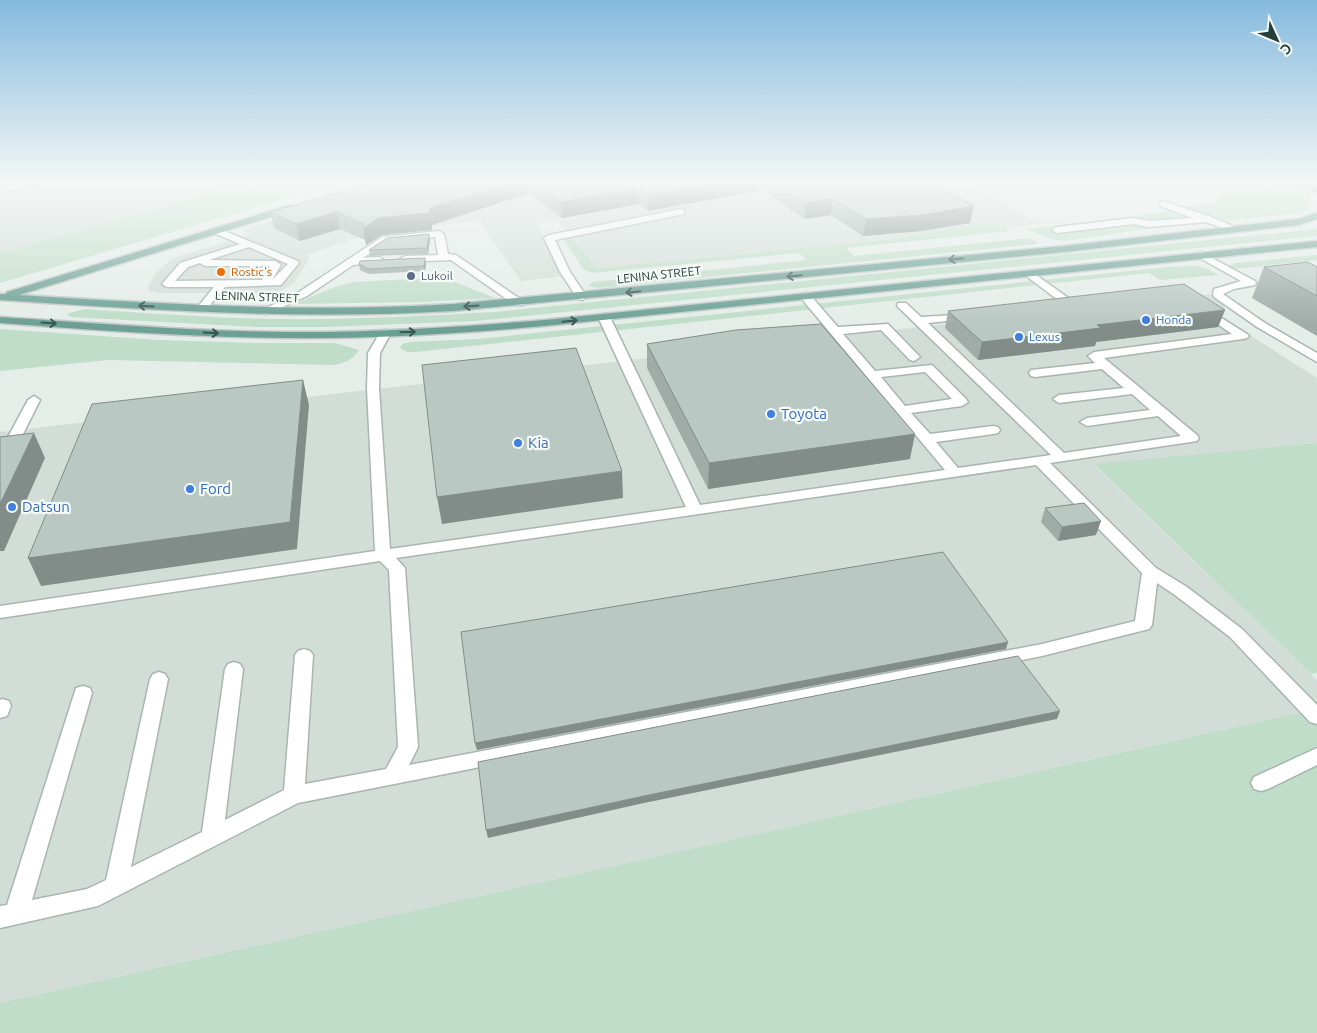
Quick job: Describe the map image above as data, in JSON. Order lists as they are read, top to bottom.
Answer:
{
  "streets": {
    "main road": ["LENINA STREET"]
  },
  "places": [
    "Rostic's",
    "Lukoil",
    "Honda",
    "Lexus",
    "Toyota",
    "Kia",
    "Ford",
    "Datsun"
  ],
  "north": "bottom right"
}
